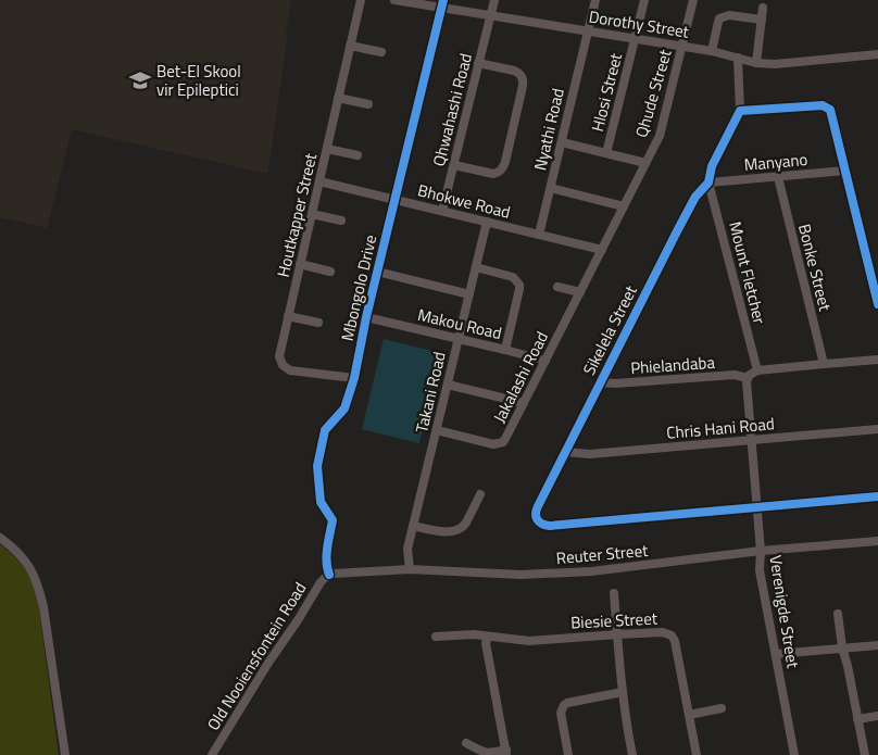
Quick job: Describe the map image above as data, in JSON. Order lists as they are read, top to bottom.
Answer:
{
  "streets": {
    "street": [
      "Dorothy Street",
      "Hlosi Street",
      "Qhude Street",
      "Qhwahashi Road",
      "Nyathi Road",
      "Manyano",
      "Bhokwe Road",
      "Houtkapper Street",
      "Bonke Street",
      "Mount Fletcher",
      "Mbongolo Drive",
      "Makou Road",
      "Sikelela Street",
      "Phielandaba",
      "Jakalashi Road",
      "Takani Road",
      "Chris Hani Road",
      "Reuter Street",
      "Verenigde Street",
      "Biesie Street",
      "Old Nooiensfontein Road"
    ]
  },
  "crossings": [
    ["Dorothy Street", "Hlosi Street"],
    ["Dorothy Street", "Qhude Street"],
    ["Dorothy Street", "Qhwahashi Road"],
    ["Dorothy Street", "Nyathi Road"],
    ["Dorothy Street", "Mbongolo Drive"],
    ["Dorothy Street", "Sikelela Street"],
    ["Qhude Street", "Bhokwe Road"],
    ["Qhude Street", "Jakalashi Road"],
    ["Qhwahashi Road", "Bhokwe Road"],
    ["Nyathi Road", "Bhokwe Road"],
    ["Manyano", "Bonke Street"],
    ["Manyano", "Mount Fletcher"],
    ["Manyano", "Sikelela Street"],
    ["Bhokwe Road", "Houtkapper Street"],
    ["Bhokwe Road", "Mbongolo Drive"],
    ["Bhokwe Road", "Jakalashi Road"],
    ["Bhokwe Road", "Takani Road"],
    ["Houtkapper Street", "Mbongolo Drive"],
    ["Mount Fletcher", "Sikelela Street"],
    ["Mbongolo Drive", "Makou Road"],
    ["Mbongolo Drive", "Reuter Street"],
    ["Mbongolo Drive", "Old Nooiensfontein Road"],
    ["Makou Road", "Jakalashi Road"],
    ["Makou Road", "Takani Road"],
    ["Sikelela Street", "Phielandaba"],
    ["Sikelela Street", "Chris Hani Road"],
    ["Sikelela Street", "Verenigde Street"],
    ["Phielandaba", "Verenigde Street"],
    ["Jakalashi Road", "Takani Road"],
    ["Takani Road", "Reuter Street"],
    ["Chris Hani Road", "Verenigde Street"],
    ["Reuter Street", "Verenigde Street"],
    ["Reuter Street", "Old Nooiensfontein Road"]
  ],
  "places": {
    "school or university": ["Bet-El Skool vir Epileptici"]
  }
}
